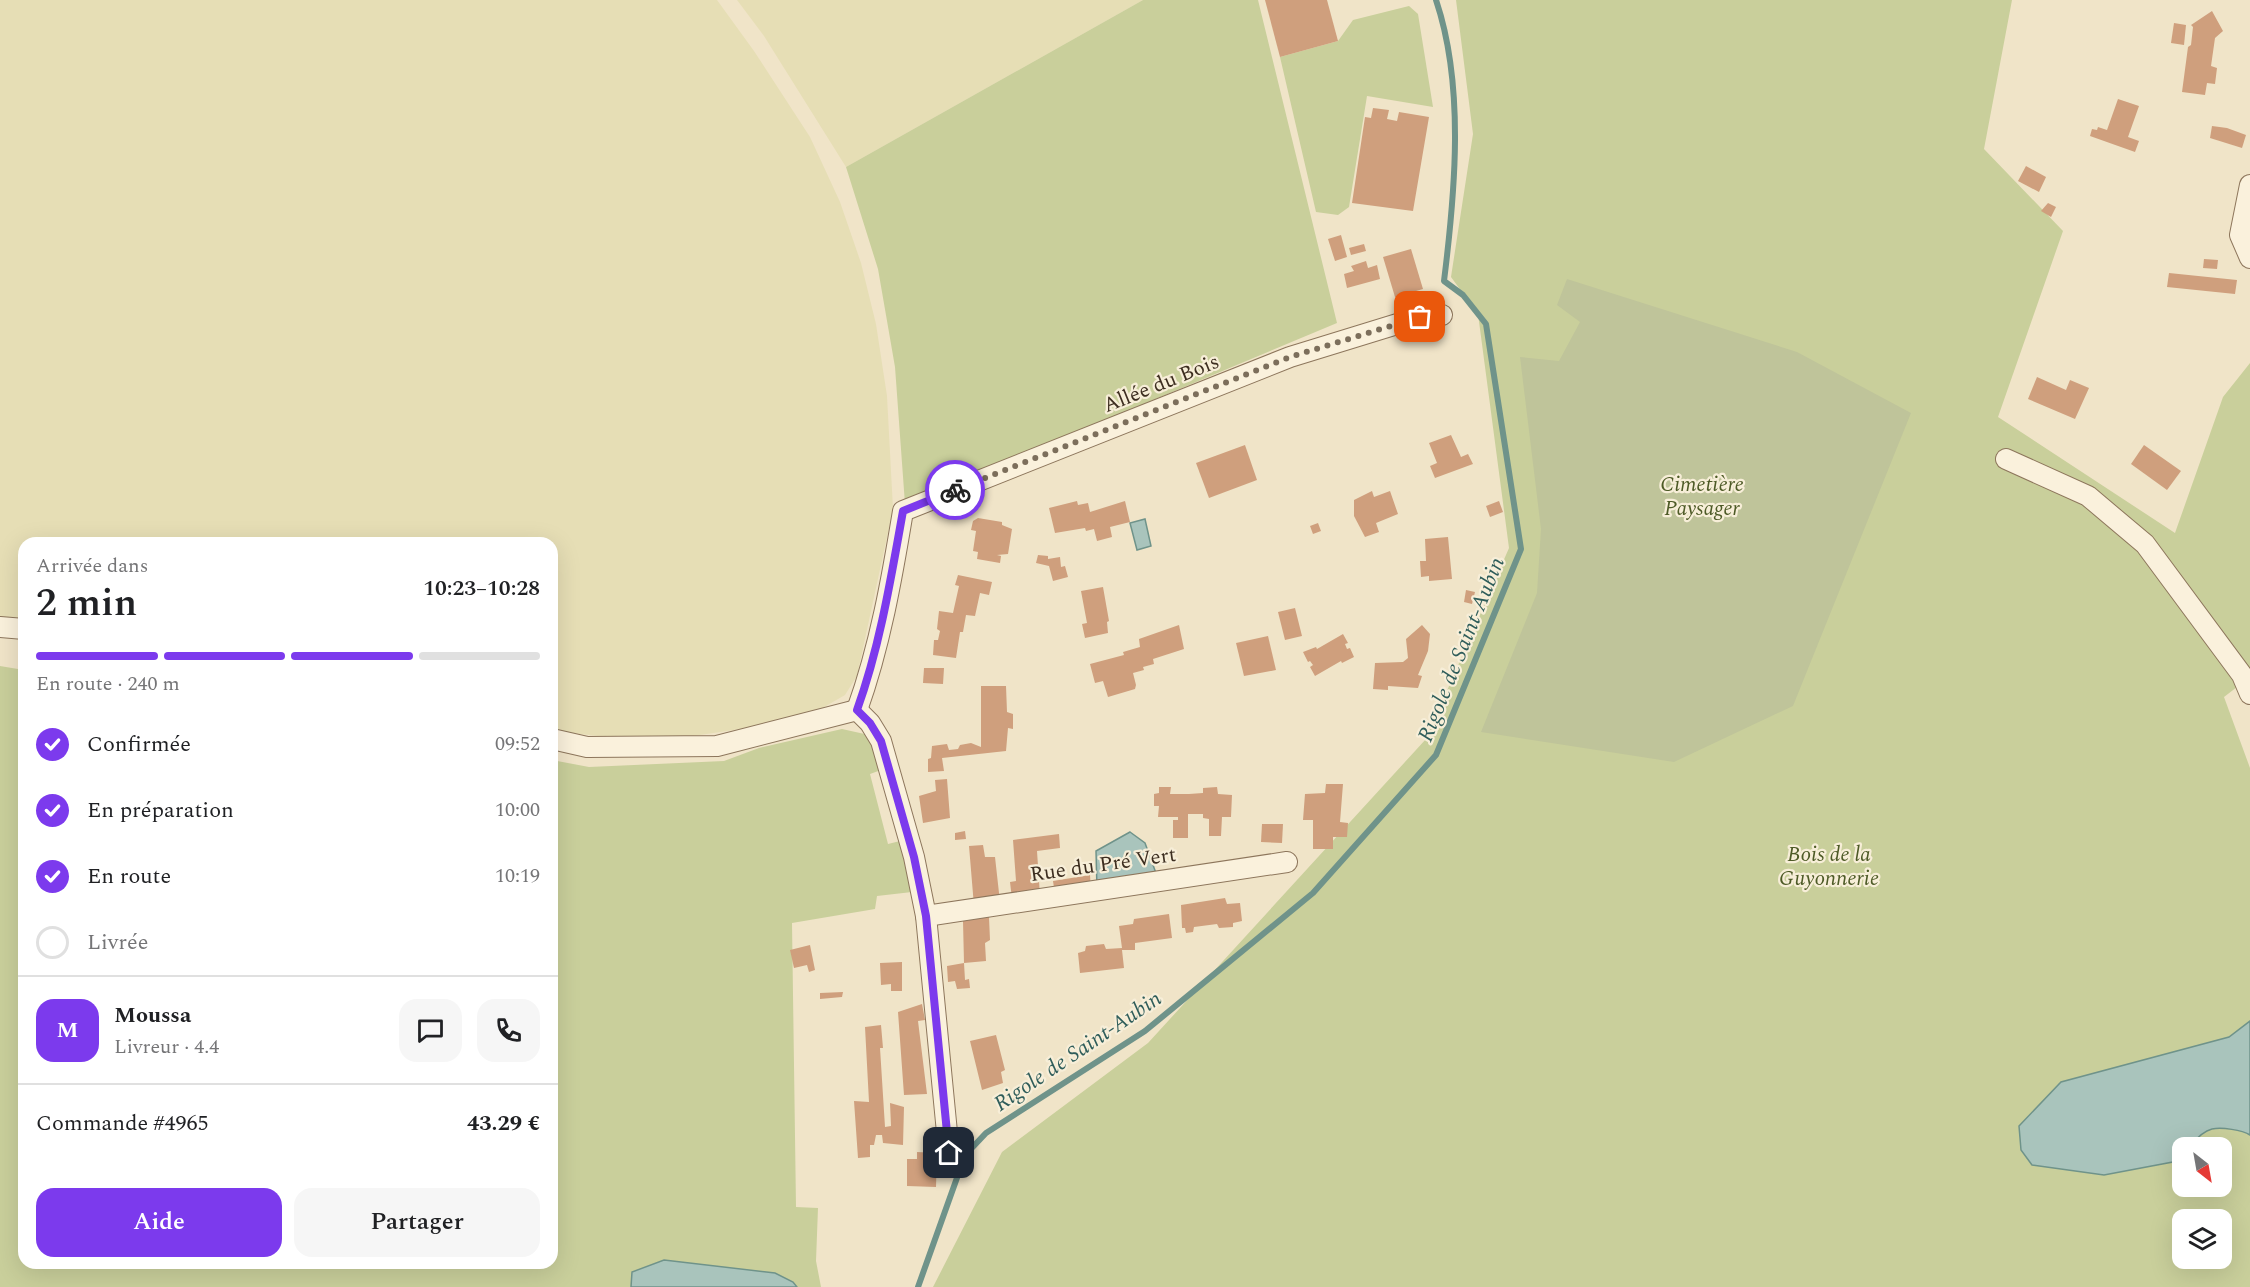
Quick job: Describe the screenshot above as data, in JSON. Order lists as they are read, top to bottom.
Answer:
{
  "streets": {
    "street": ["Allée du Bois", "Rue du Pré Vert"]
  },
  "water": ["Rigole de Saint-Aubin"],
  "parks": ["Cimetière Paysager", "Bois de la Guyonnerie"],
  "north": "bottom right",
  "page": {
    "heading": ["2 min", "Arrivée dans", "10:23–10:28"],
    "panel": [
      "Moussa",
      "Livreur · 4.4",
      "Commande #4965",
      "43.29 €"
    ],
    "bar": "En route · 240 m",
    "list": [
      ["Confirmée", "09:52"],
      ["En préparation", "10:00"],
      ["En route", "10:19"],
      "Livrée"
    ],
    "round": "M",
    "buttons": ["Aide", "Partager"]
  }
}
